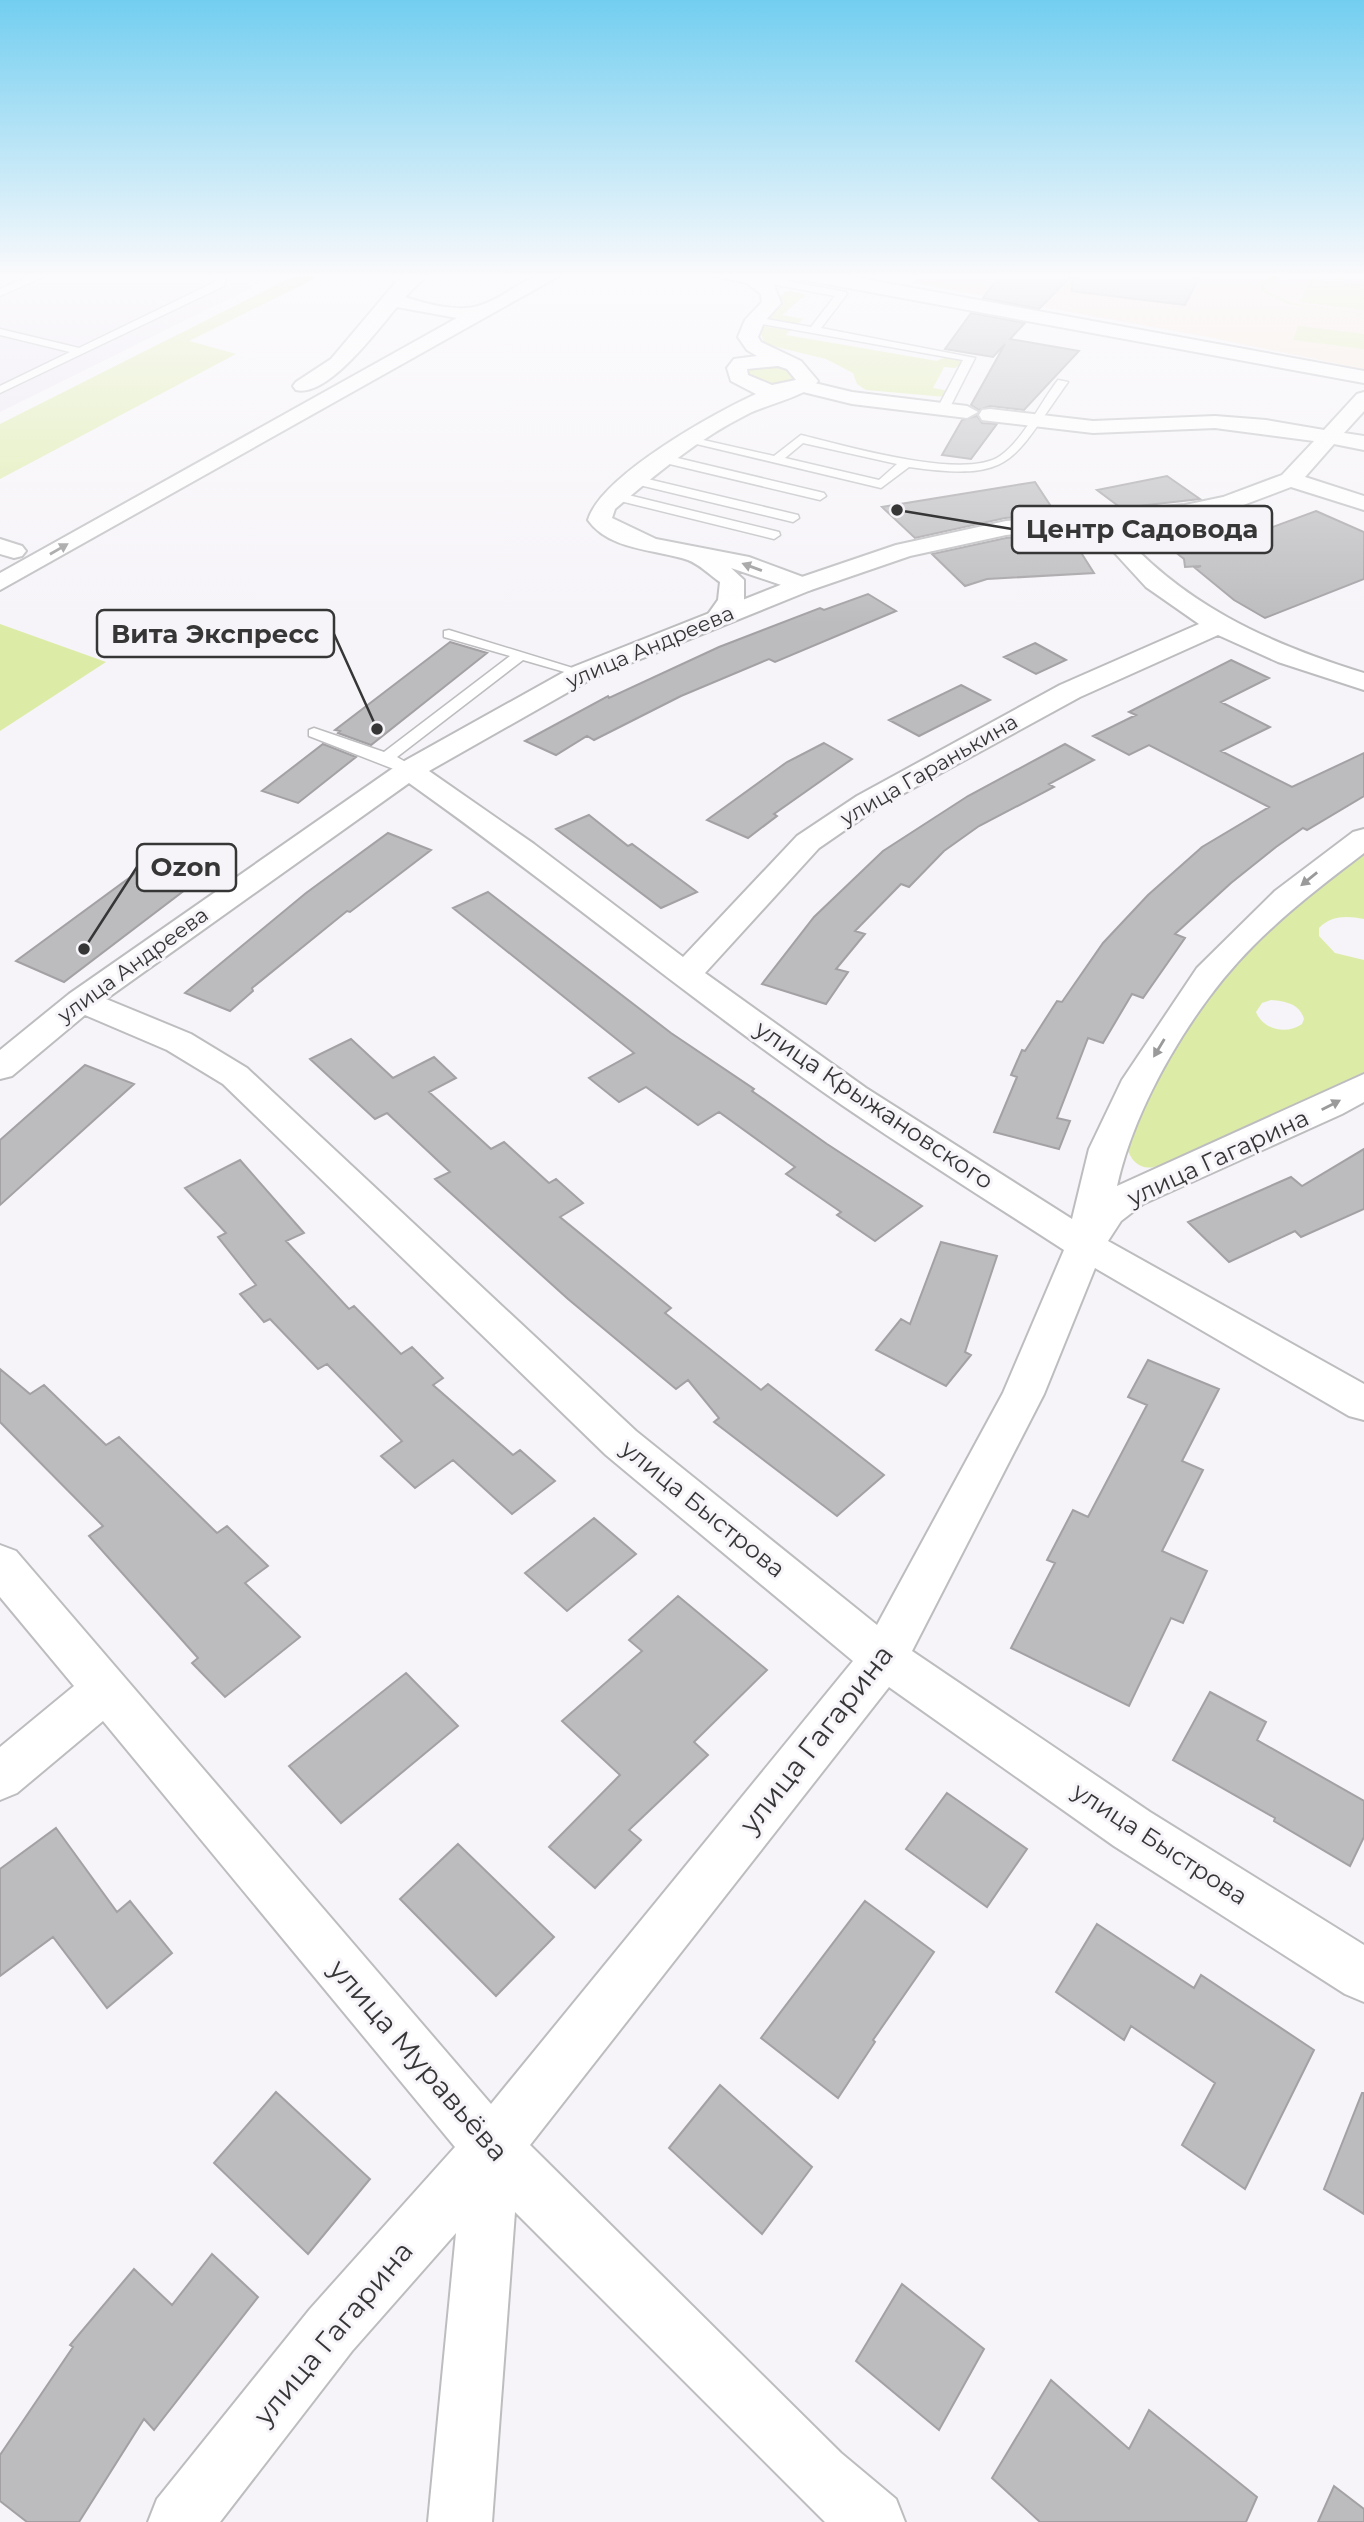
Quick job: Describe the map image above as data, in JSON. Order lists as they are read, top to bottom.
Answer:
{
  "streets": {
    "street": [
      "улица Андреева",
      "улица Гаранькина",
      "улица Крыжановского",
      "улица Гагарина",
      "улица Быстрова",
      "улица Муравьёва"
    ]
  },
  "crossings": [
    ["улица Андреева", "улица Крыжановского"],
    ["улица Андреева", "улица Быстрова"],
    ["улица Гаранькина", "улица Крыжановского"],
    ["улица Крыжановского", "улица Гагарина"],
    ["улица Гагарина", "улица Быстрова"],
    ["улица Гагарина", "улица Муравьёва"]
  ],
  "places": ["Центр Садовода", "Вита Экспресс", "Ozon"]
}
